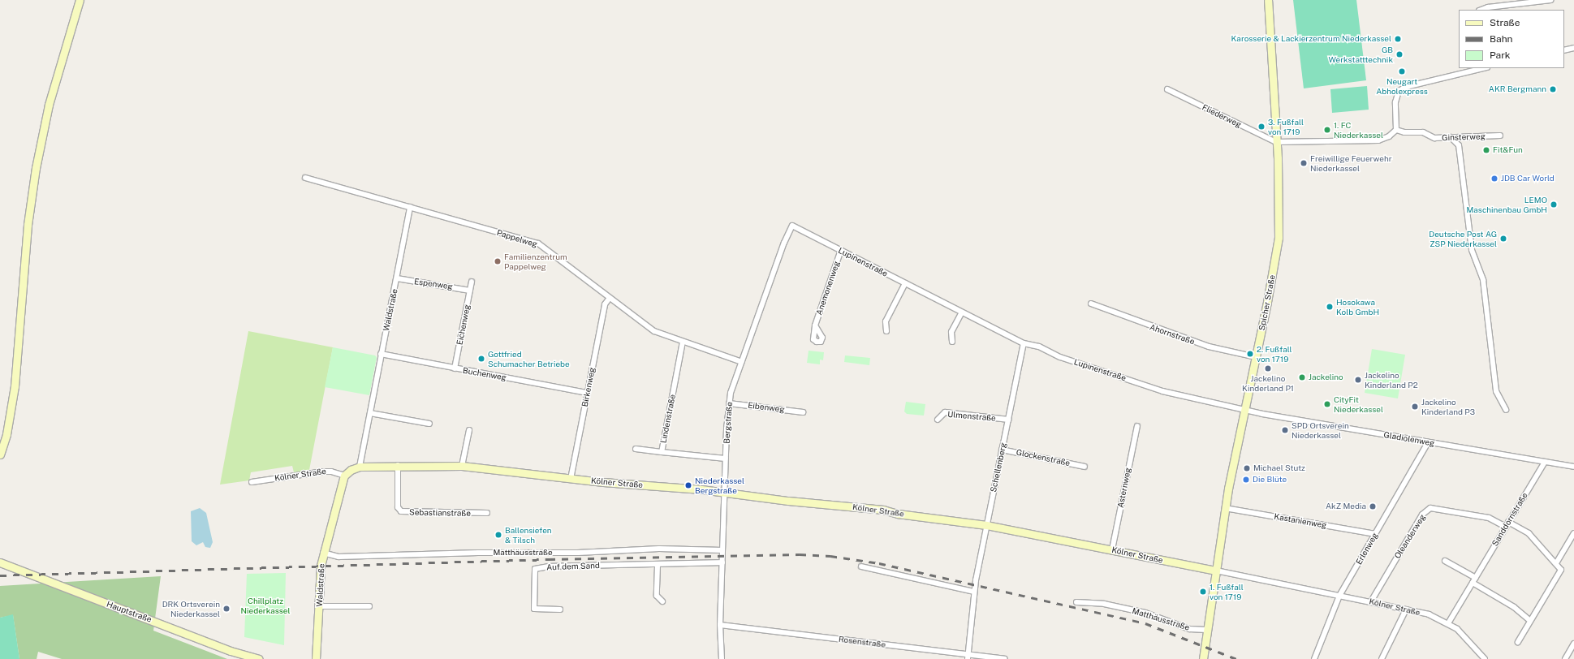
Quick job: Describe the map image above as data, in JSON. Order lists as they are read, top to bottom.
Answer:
{
  "streets": {
    "street": [
      "Fliederweg",
      "Ginsterweg",
      "Pappelweg",
      "Lupinenstraße",
      "Espenweg",
      "Anemonenweg",
      "Spicher Straße",
      "Waldstraße",
      "Eichenweg",
      "Ahornstraße",
      "Buchenweg",
      "Birkenweg",
      "Eibenweg",
      "Ulmenstraße",
      "Lindenstraße",
      "Bergstraße",
      "Gladiolenweg",
      "Glockenstraße",
      "Schellenberg",
      "Kölner Straße",
      "Asternweg",
      "Sebastianstraße",
      "Sanddornstraße",
      "Kastanienweg",
      "Oleanderweg",
      "Erlenweg",
      "Matthäusstraße",
      "Auf dem Sand",
      "Hauptstraße",
      "Rosenstraße"
    ]
  },
  "crossings": [
    ["Fliederweg", "Spicher Straße"],
    ["Pappelweg", "Waldstraße"],
    ["Pappelweg", "Birkenweg"],
    ["Pappelweg", "Lindenstraße"],
    ["Pappelweg", "Bergstraße"],
    ["Lupinenstraße", "Anemonenweg"],
    ["Lupinenstraße", "Spicher Straße"],
    ["Lupinenstraße", "Bergstraße"],
    ["Lupinenstraße", "Gladiolenweg"],
    ["Lupinenstraße", "Schellenberg"],
    ["Espenweg", "Waldstraße"],
    ["Espenweg", "Eichenweg"],
    ["Spicher Straße", "Ahornstraße"],
    ["Spicher Straße", "Gladiolenweg"],
    ["Spicher Straße", "Kölner Straße"],
    ["Spicher Straße", "Kastanienweg"],
    ["Spicher Straße", "Matthäusstraße"],
    ["Waldstraße", "Buchenweg"],
    ["Waldstraße", "Kölner Straße"],
    ["Waldstraße", "Matthäusstraße"],
    ["Eichenweg", "Buchenweg"],
    ["Buchenweg", "Birkenweg"],
    ["Birkenweg", "Kölner Straße"],
    ["Eibenweg", "Bergstraße"],
    ["Ulmenstraße", "Schellenberg"],
    ["Lindenstraße", "Bergstraße"],
    ["Bergstraße", "Kölner Straße"],
    ["Bergstraße", "Matthäusstraße"],
    ["Bergstraße", "Auf dem Sand"],
    ["Bergstraße", "Rosenstraße"],
    ["Gladiolenweg", "Sanddornstraße"],
    ["Gladiolenweg", "Erlenweg"],
    ["Glockenstraße", "Schellenberg"],
    ["Schellenberg", "Kölner Straße"],
    ["Schellenberg", "Rosenstraße"],
    ["Kölner Straße", "Asternweg"],
    ["Kölner Straße", "Sebastianstraße"],
    ["Kölner Straße", "Sanddornstraße"],
    ["Kölner Straße", "Oleanderweg"],
    ["Kölner Straße", "Erlenweg"],
    ["Sanddornstraße", "Oleanderweg"],
    ["Kastanienweg", "Erlenweg"]
  ],
  "parks": ["Chillplatz Niederkassel"],
  "places": [
    "Karosserie & Lackierzentrum Niederkassel",
    "GB Werkstatttechnik",
    "Neugart Abholexpress",
    "AKR Bergmann",
    "3. Fußfall von 1719",
    "1. FC Niederkassel",
    "Fit&Fun",
    "Freiwillige Feuerwehr Niederkassel",
    "JDB Car World",
    "LEMO Maschinenbau GmbH",
    "Deutsche Post AG ZSP Niederkassel",
    "Familienzentrum Pappelweg",
    "Hosokawa Kolb GmbH",
    "2. Fußfall von 1719",
    "Gottfried Schumacher Betriebe",
    "Jackelino Kinderland P1",
    "Jackelino",
    "Jackelino Kinderland P2",
    "CityFit Niederkassel",
    "Jackelino Kinderland P3",
    "SPD Ortsverein Niederkassel",
    "Michael Stutz",
    "Die Blüte",
    "Niederkassel Bergstraße",
    "AkZ Media",
    "Ballensiefen & Tilsch",
    "1. Fußfall von 1719",
    "DRK Ortsverein Niederkassel"
  ],
  "legend": ["Straße", "Bahn", "Park"]
}
